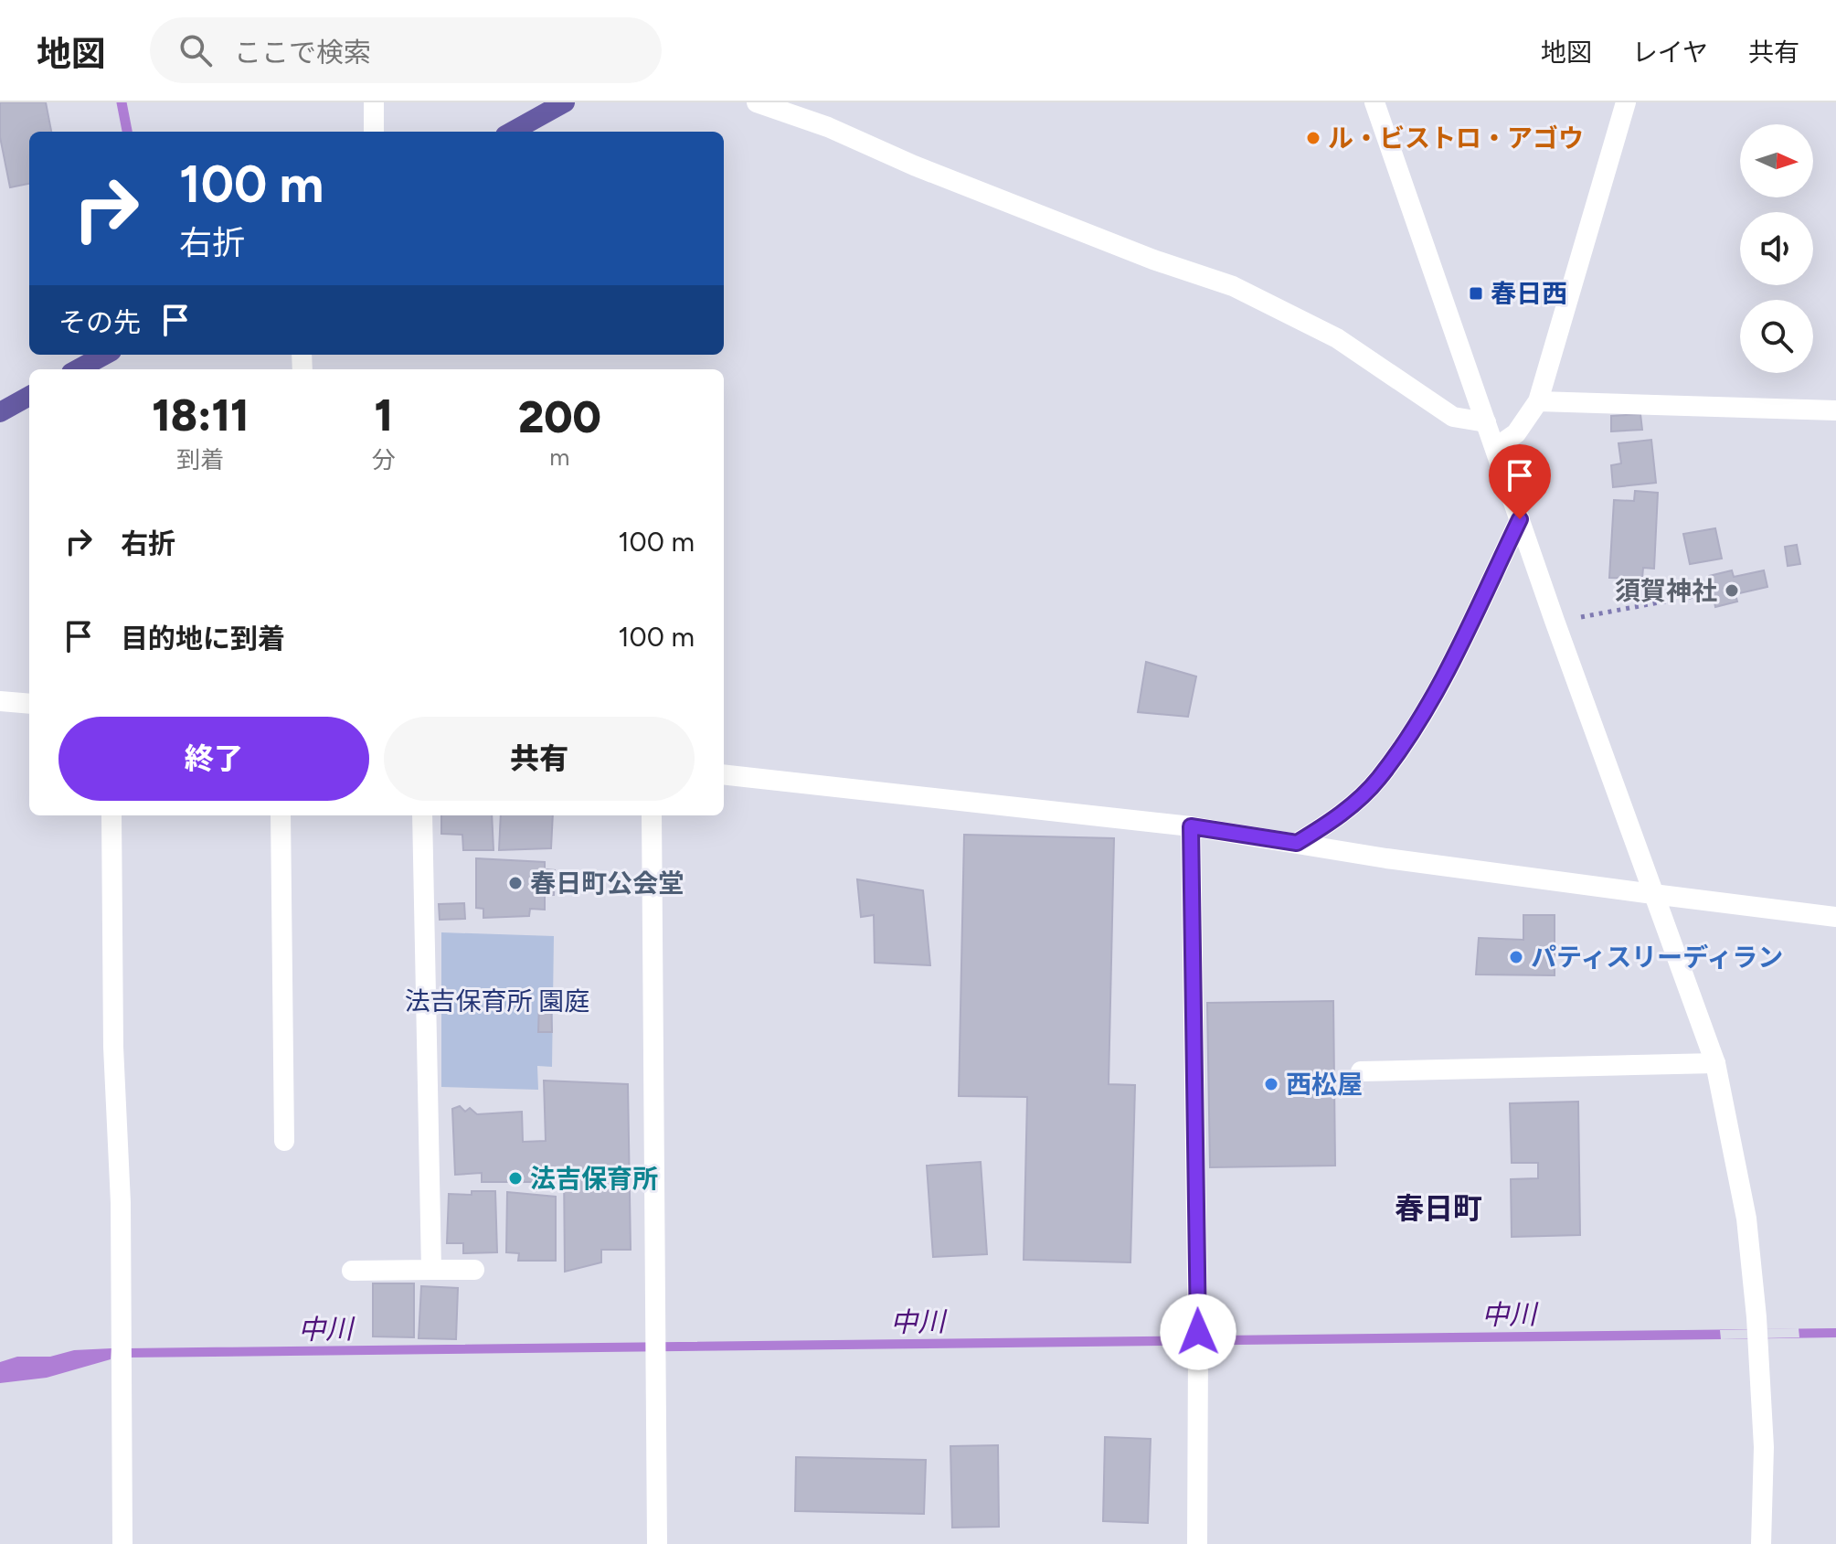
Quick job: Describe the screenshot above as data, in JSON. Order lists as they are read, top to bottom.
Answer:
{
  "districts": ["春日町"],
  "water": ["中川"],
  "parks": ["法吉保育所 園庭"],
  "places": {
    "other": [
      "ル・ビストロ・アゴウ",
      "須賀神社",
      "春日町公会堂",
      "パティスリーディラン",
      "西松屋",
      "法吉保育所"
    ],
    "transit": ["春日西"]
  },
  "north": "right",
  "page": {
    "header": "地図",
    "search": "ここで検索",
    "nav": ["地図", "レイヤ", "共有"],
    "turn": ["100 m", "右折"],
    "then": "その先",
    "eta": [
      "18:11",
      "到着",
      "1",
      "分",
      "200",
      "m"
    ],
    "list": [
      {
        "name": "右折",
        "value": "100 m"
      },
      {
        "name": "目的地に到着",
        "value": "100 m"
      }
    ],
    "buttons": ["終了", "共有"]
  }
}
